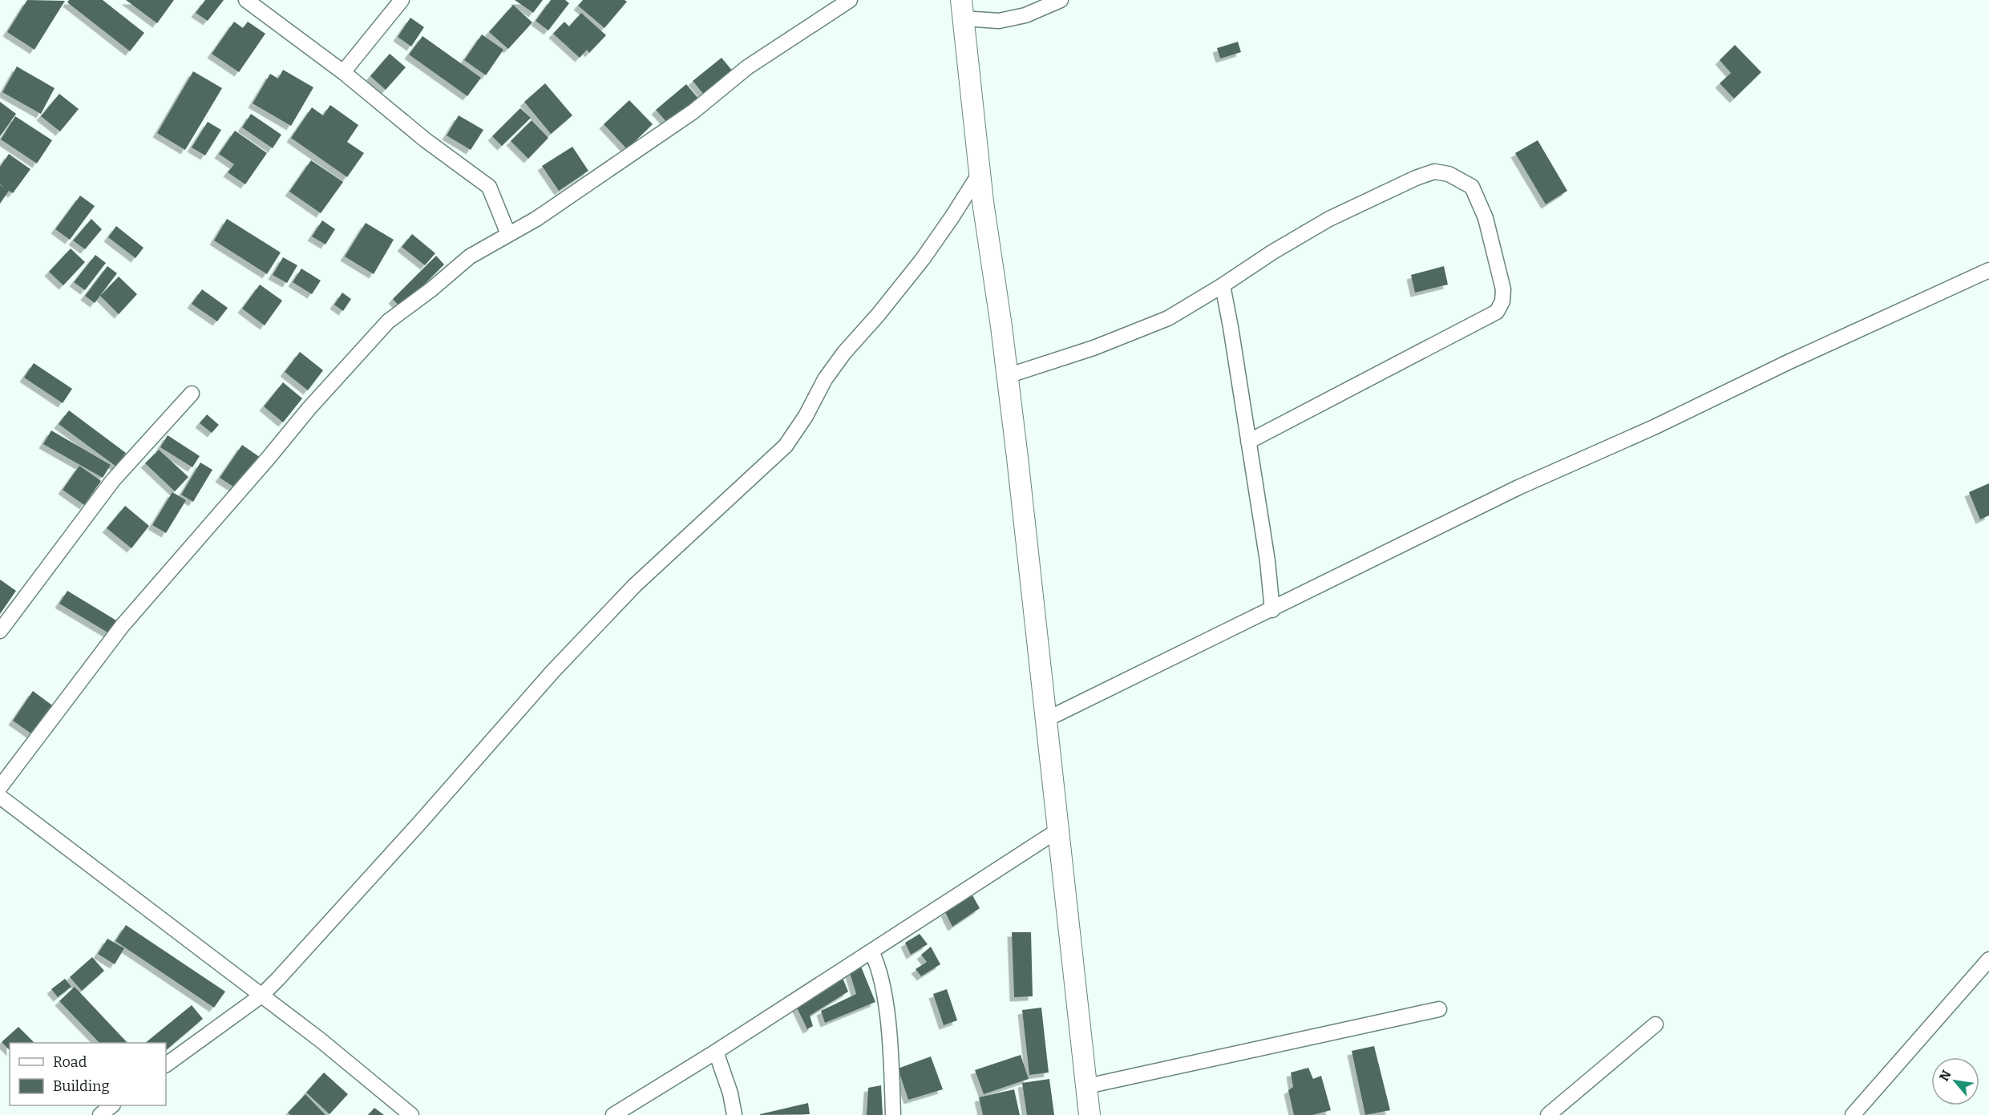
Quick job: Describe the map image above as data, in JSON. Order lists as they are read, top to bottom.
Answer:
{
  "legend": ["Road", "Building"],
  "north": "top left"
}
